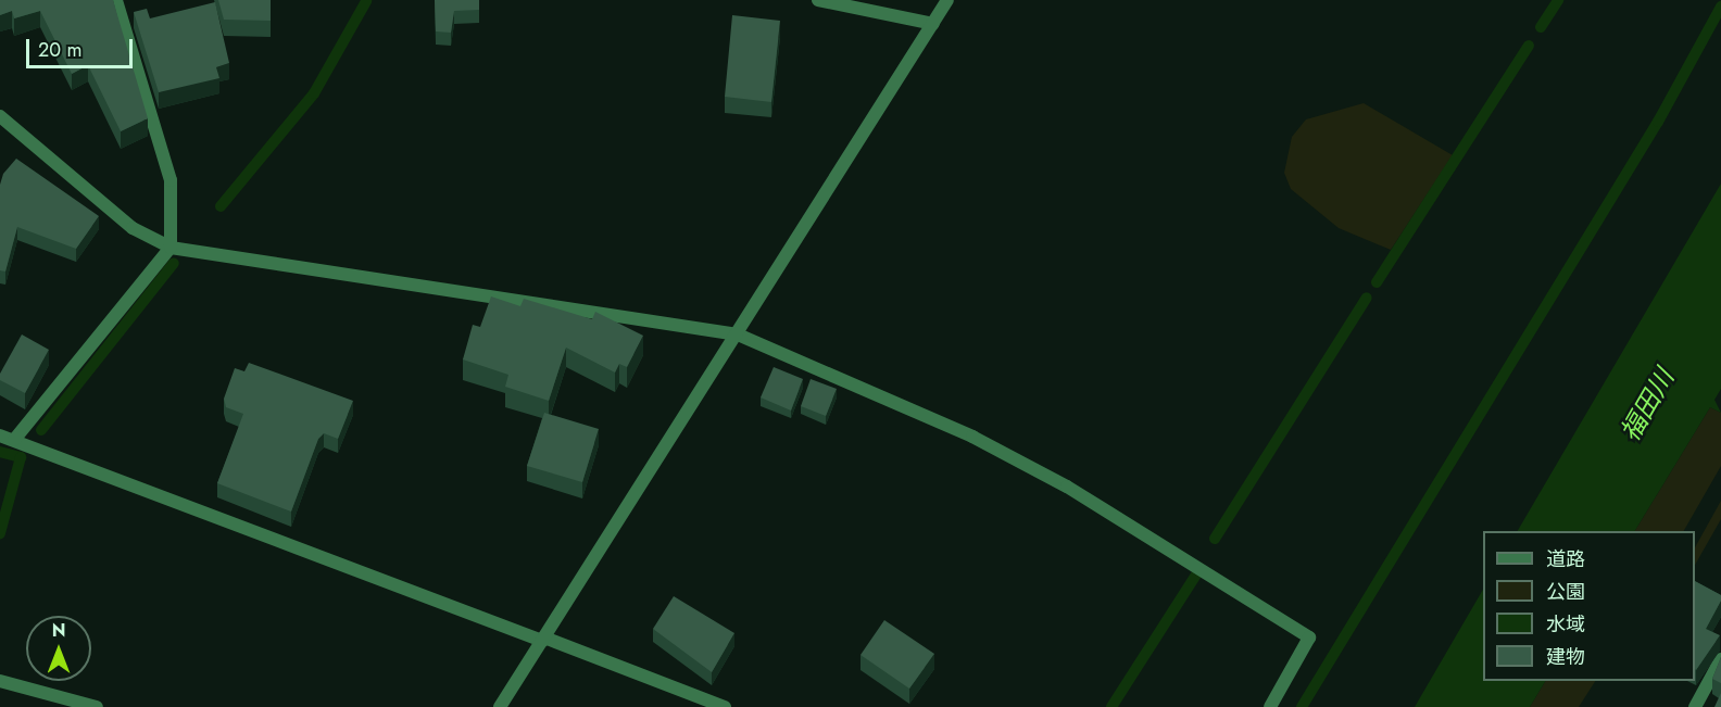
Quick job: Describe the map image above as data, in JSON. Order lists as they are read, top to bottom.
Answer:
{
  "water": ["福田川"],
  "legend": [
    "道路",
    "公園",
    "水域",
    "建物"
  ],
  "scale_bar": "20 m",
  "north": "top"
}
